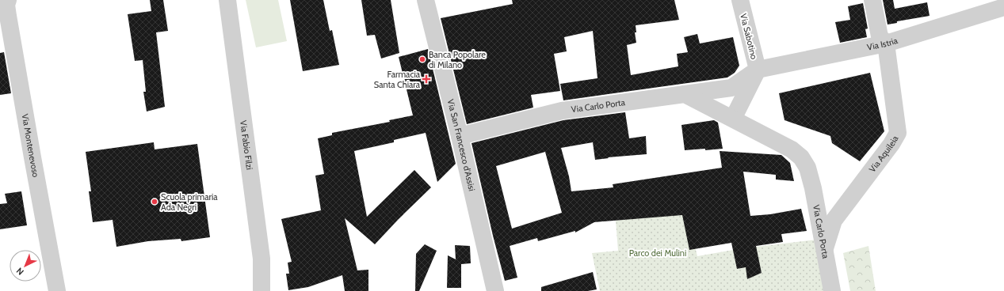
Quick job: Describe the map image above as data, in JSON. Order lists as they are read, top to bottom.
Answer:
{
  "streets": {
    "street": [
      "Via Sabotino",
      "Via Istria",
      "Via Carlo Porta",
      "Via Montenevoso",
      "Via Fabio Filzi",
      "Via San Francesco d'Assisi",
      "Via Aquileia"
    ]
  },
  "crossings": [
    ["Via Sabotino", "Via Istria"],
    ["Via Sabotino", "Via Carlo Porta"],
    ["Via Istria", "Via Aquileia"],
    ["Via Carlo Porta", "Via San Francesco d'Assisi"],
    ["Via Carlo Porta", "Via Aquileia"]
  ],
  "parks": ["Parco dei Mulini"],
  "places": {
    "other": ["Banca Popolare di Milano", "Scuola primaria Ada Negri"],
    "health": ["Farmacia Santa Chiara"]
  },
  "north": "bottom left"
}
